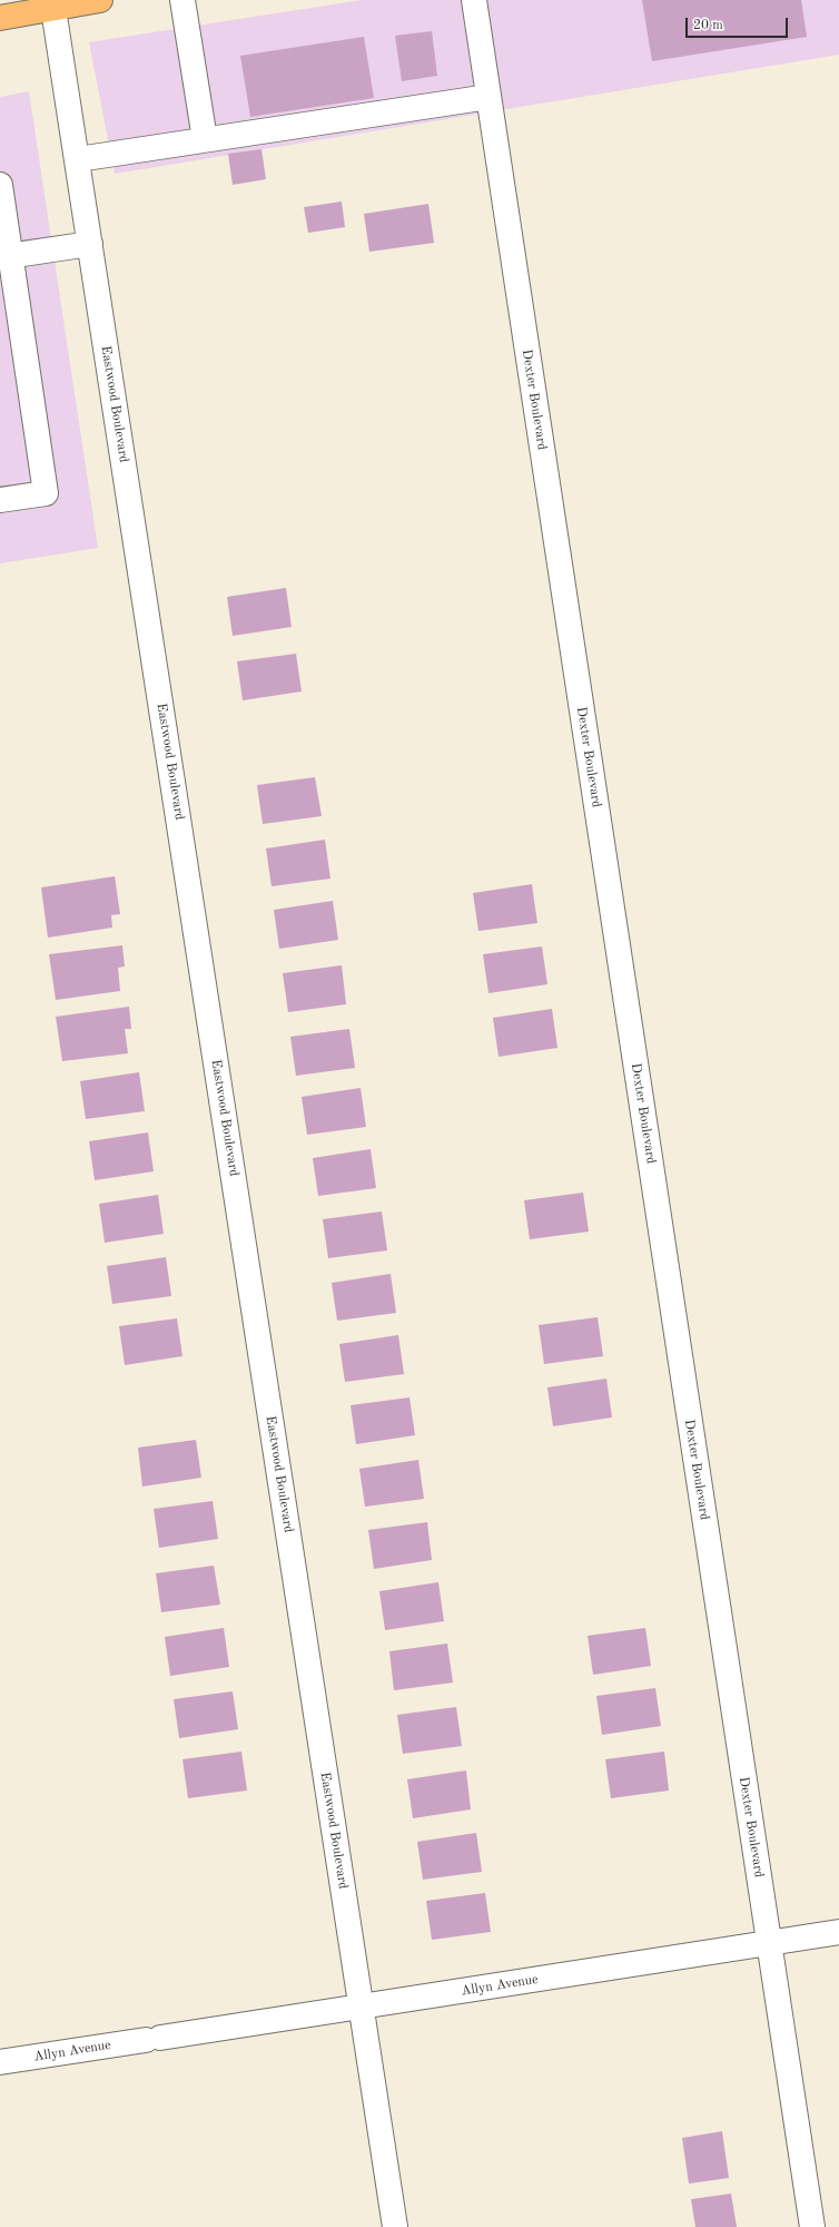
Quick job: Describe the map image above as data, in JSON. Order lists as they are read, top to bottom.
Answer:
{
  "streets": {
    "street": ["Dexter Boulevard", "Eastwood Boulevard", "Allyn Avenue"]
  },
  "crossings": [
    ["Dexter Boulevard", "Allyn Avenue"],
    ["Eastwood Boulevard", "Allyn Avenue"]
  ],
  "scale_bar": "20 m"
}
